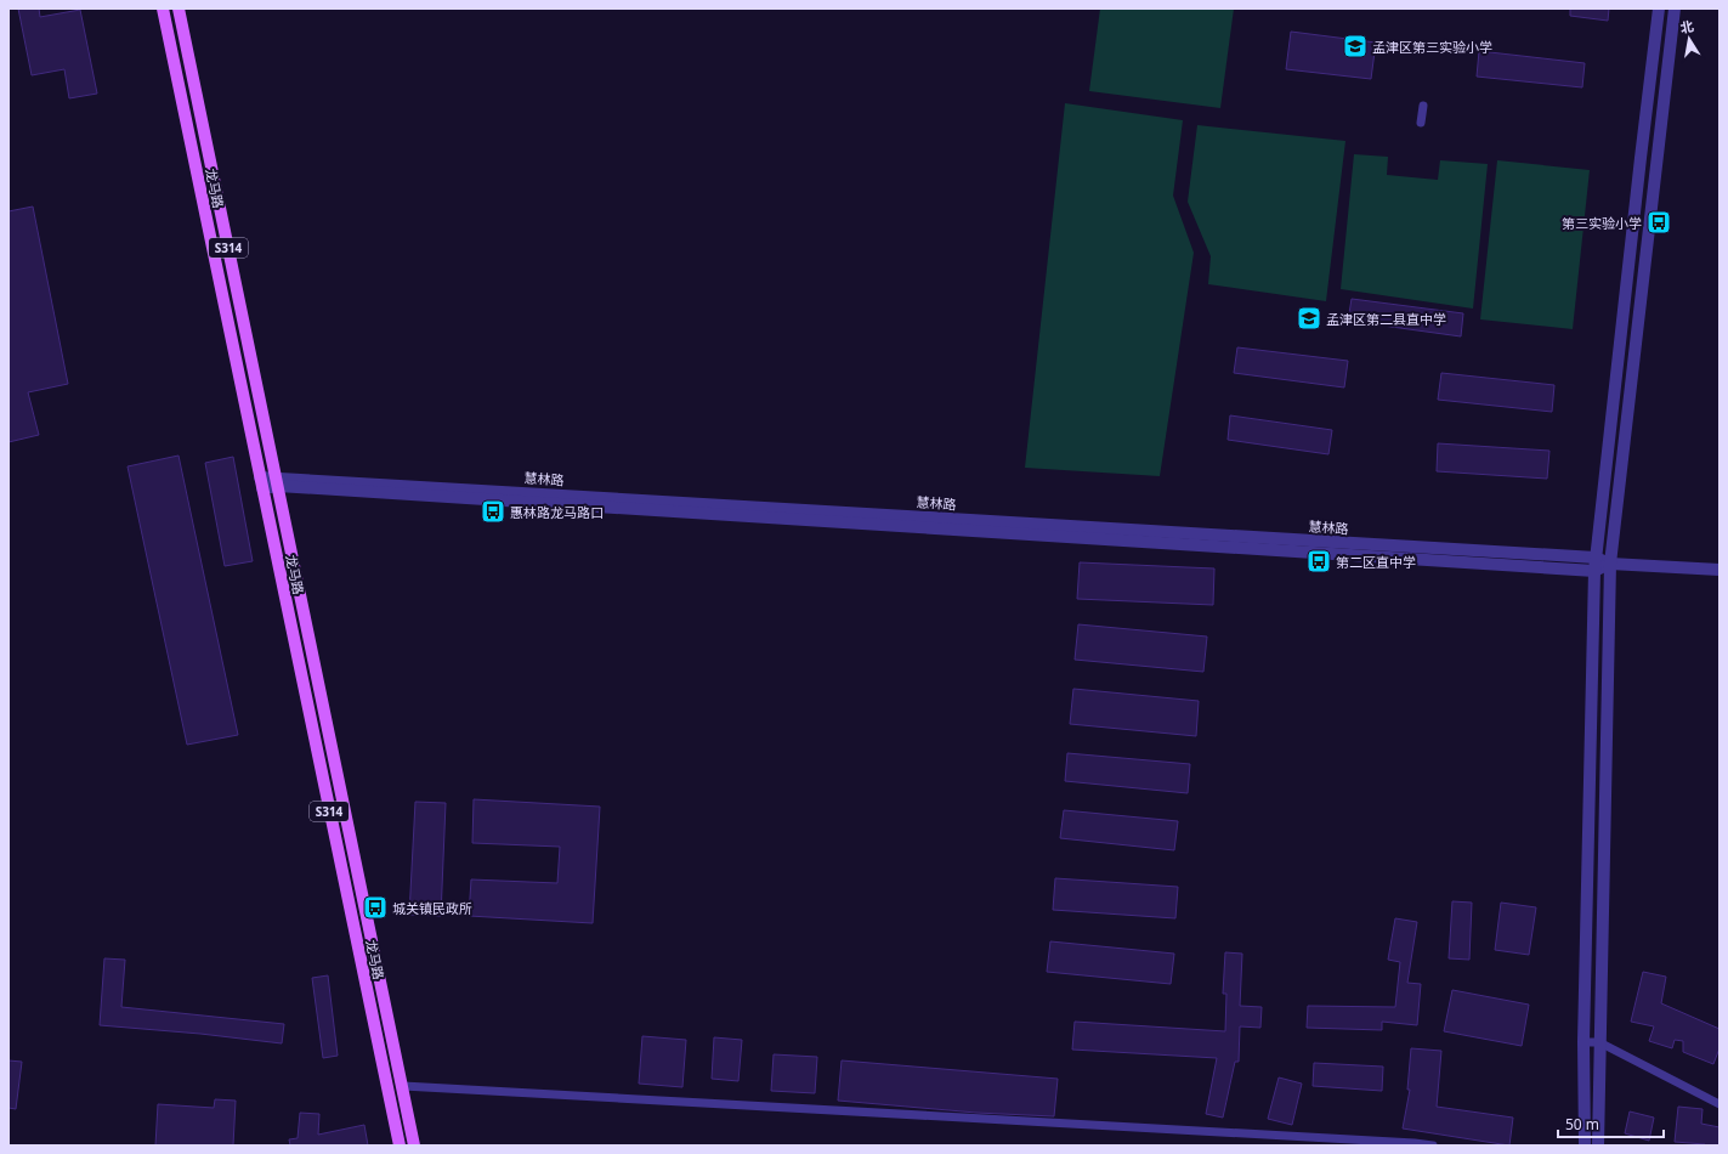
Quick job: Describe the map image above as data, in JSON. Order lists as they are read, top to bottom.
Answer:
{
  "streets": {
    "main road": ["龙马路", "S314"],
    "street": ["慧林路"]
  },
  "crossings": [
    ["龙马路", "慧林路"]
  ],
  "places": {
    "school or university": ["孟津区第三实验小学", "孟津区第二县直中学"],
    "bus stop": [
      "第三实验小学",
      "惠林路龙马路口",
      "第二区直中学",
      "城关镇民政所"
    ]
  },
  "scale_bar": "50 m",
  "north": "top"
}
